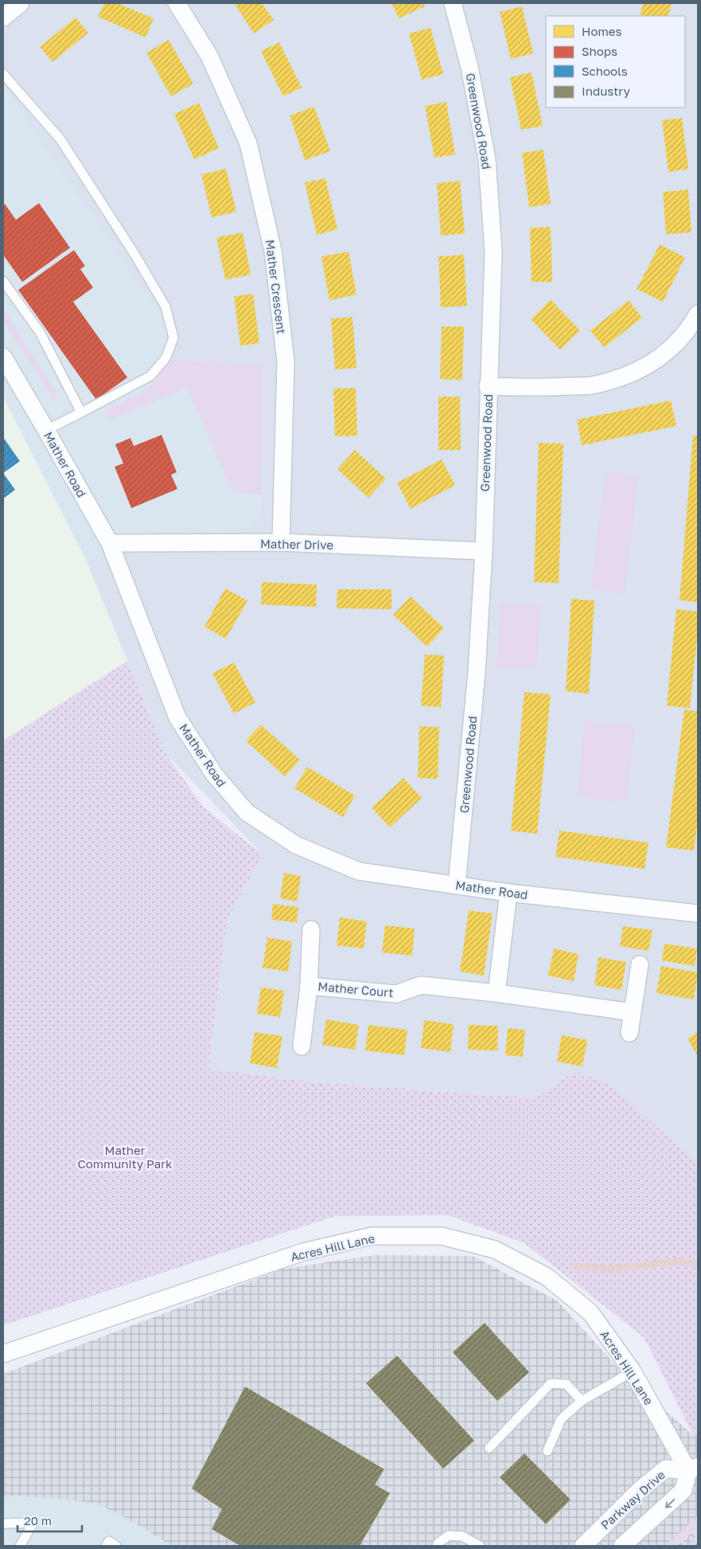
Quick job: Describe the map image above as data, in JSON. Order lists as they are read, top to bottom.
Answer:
{
  "streets": {
    "street": [
      "Greenwood Road",
      "Mather Crescent",
      "Mather Road",
      "Mather Drive",
      "Mather Court",
      "Acres Hill Lane",
      "Parkway Drive"
    ]
  },
  "crossings": [
    ["Greenwood Road", "Mather Road"],
    ["Greenwood Road", "Mather Drive"],
    ["Mather Crescent", "Mather Drive"],
    ["Mather Road", "Mather Drive"],
    ["Acres Hill Lane", "Parkway Drive"]
  ],
  "parks": ["Mather Community Park"],
  "legend": [
    "Homes",
    "Shops",
    "Schools",
    "Industry"
  ],
  "scale_bar": "20 m"
}
